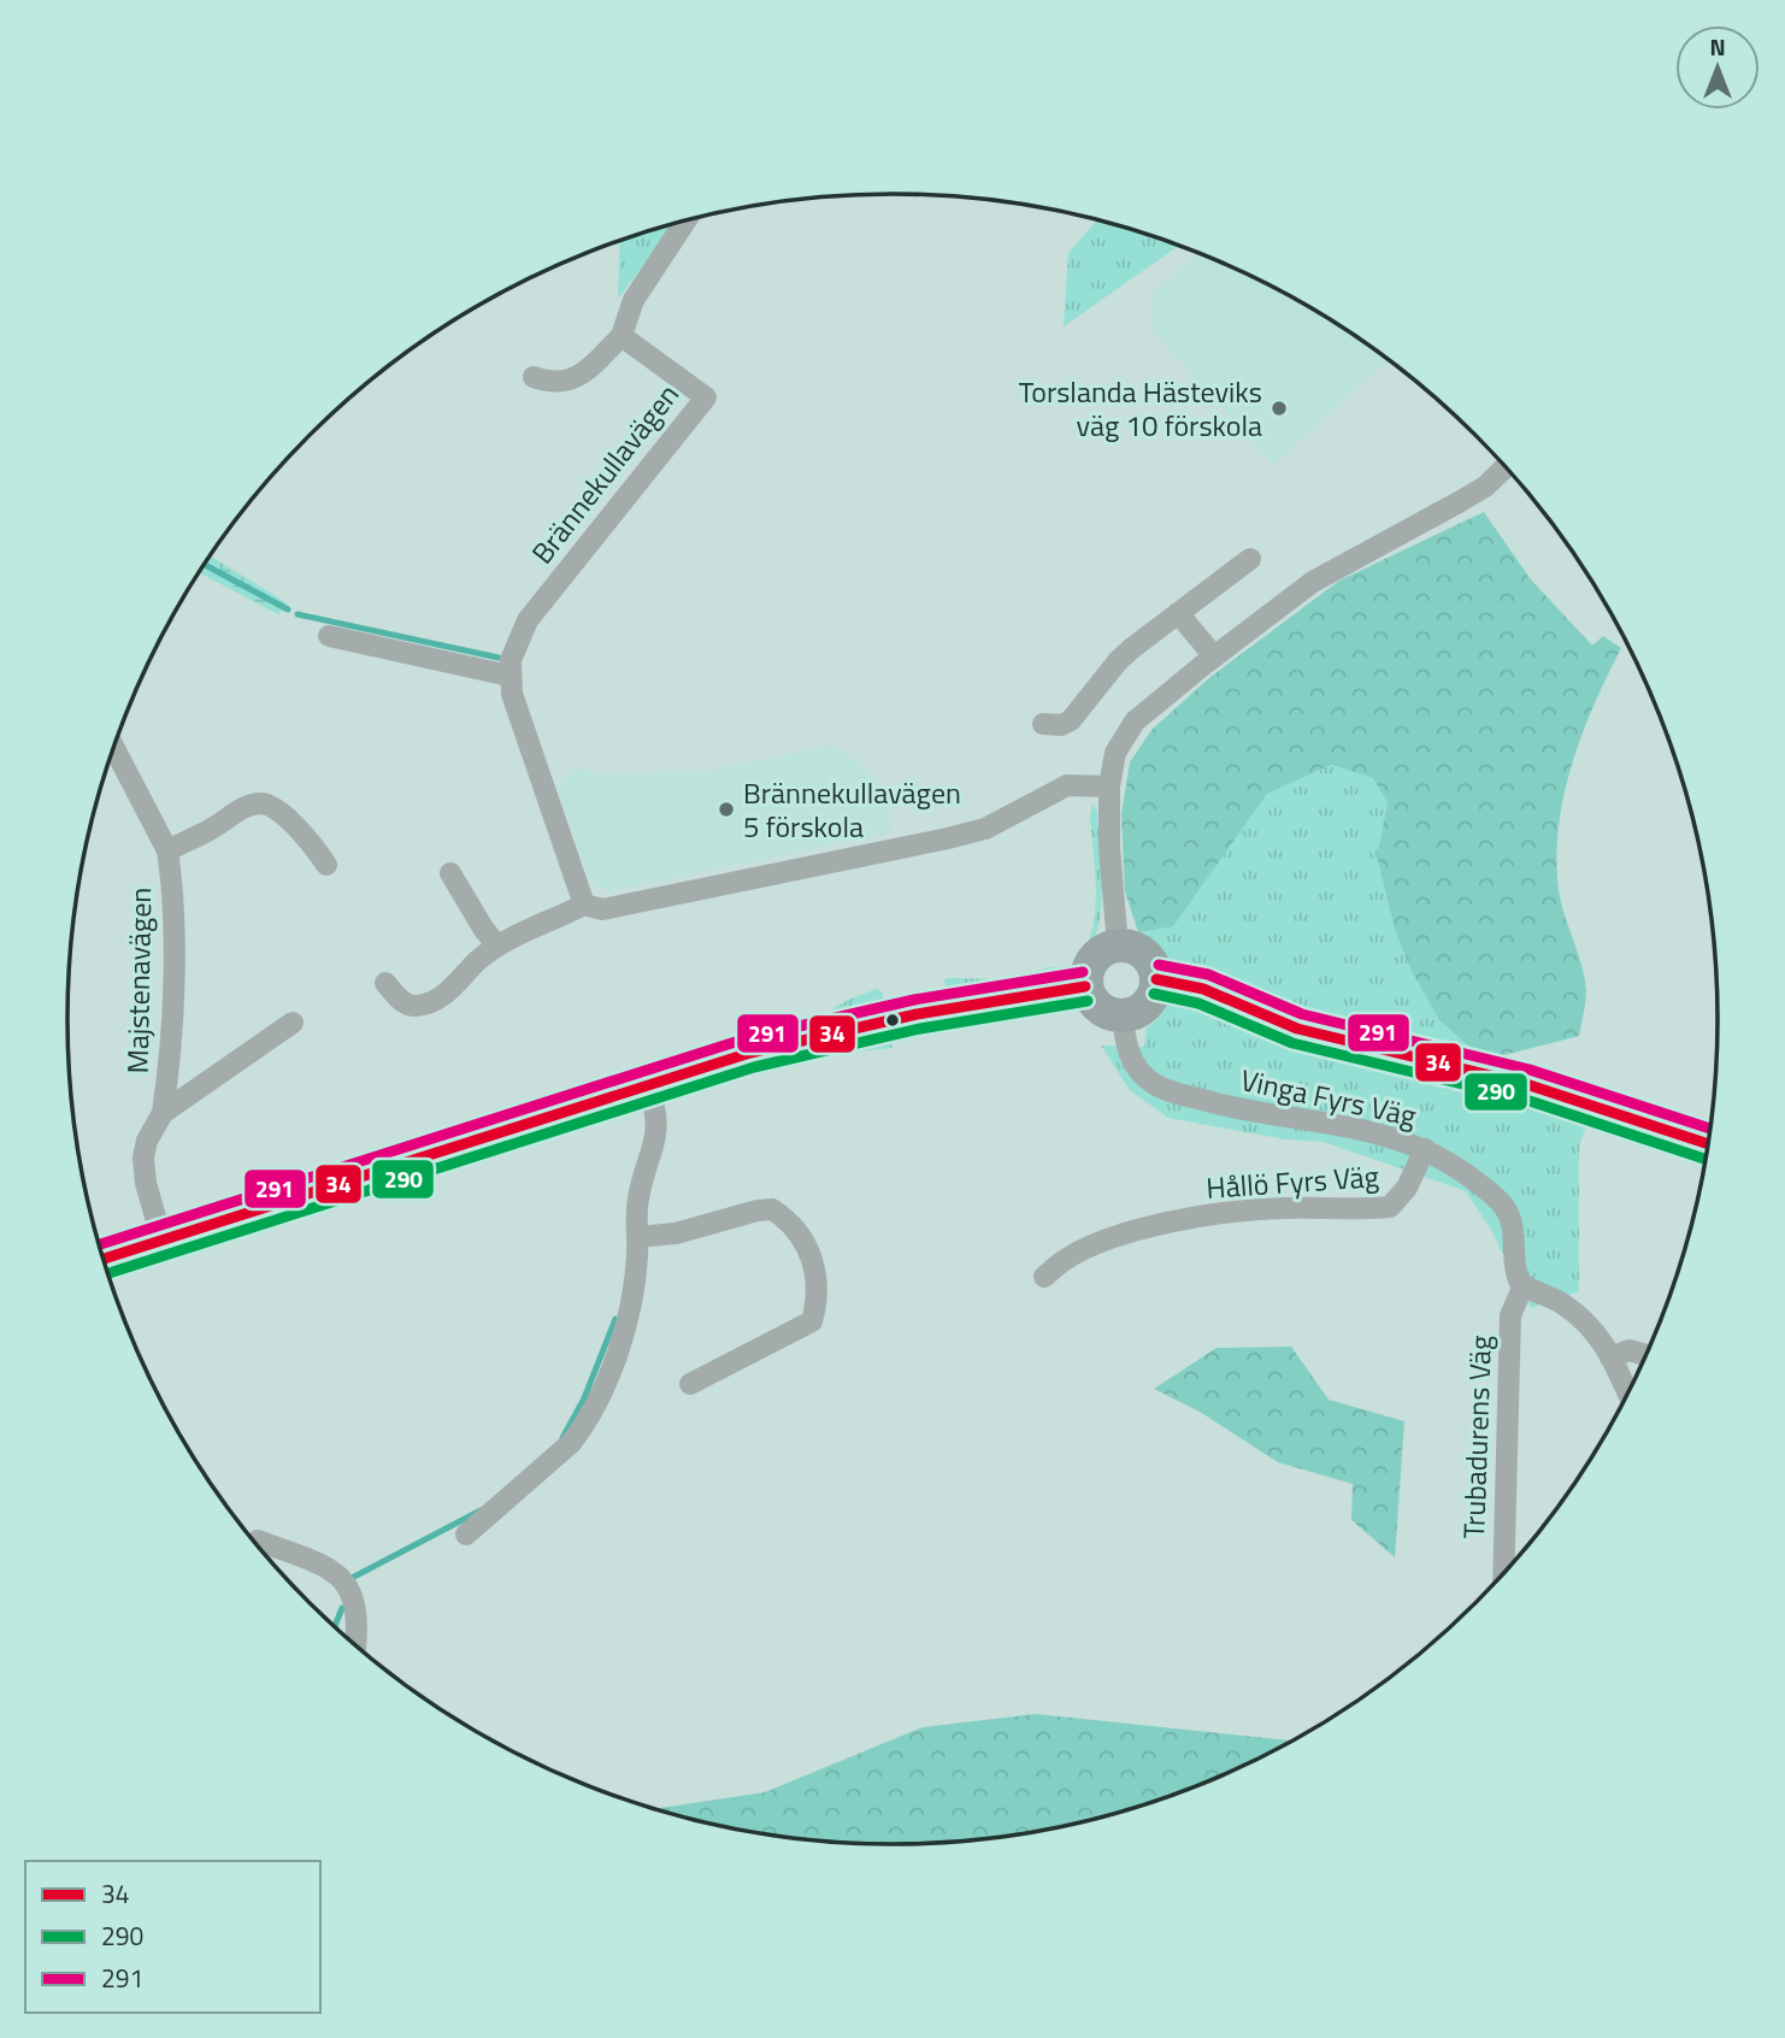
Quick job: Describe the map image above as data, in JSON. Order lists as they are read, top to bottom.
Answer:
{
  "streets": {
    "street": [
      "Brännekullavägen",
      "Majstenavägen",
      "Vinga Fyrs Väg",
      "Hållö Fyrs Väg",
      "Trubadurens Väg"
    ]
  },
  "crossings": [
    ["Vinga Fyrs Väg", "Hållö Fyrs Väg"],
    ["Vinga Fyrs Väg", "Trubadurens Väg"]
  ],
  "places": ["Torslanda Hästeviks väg 10 förskola", "Brännekullavägen 5 förskola"],
  "lines": ["transit line 291", "transit line 34", "transit line 290"],
  "legend": ["34", "290", "291"],
  "north": "top"
}
